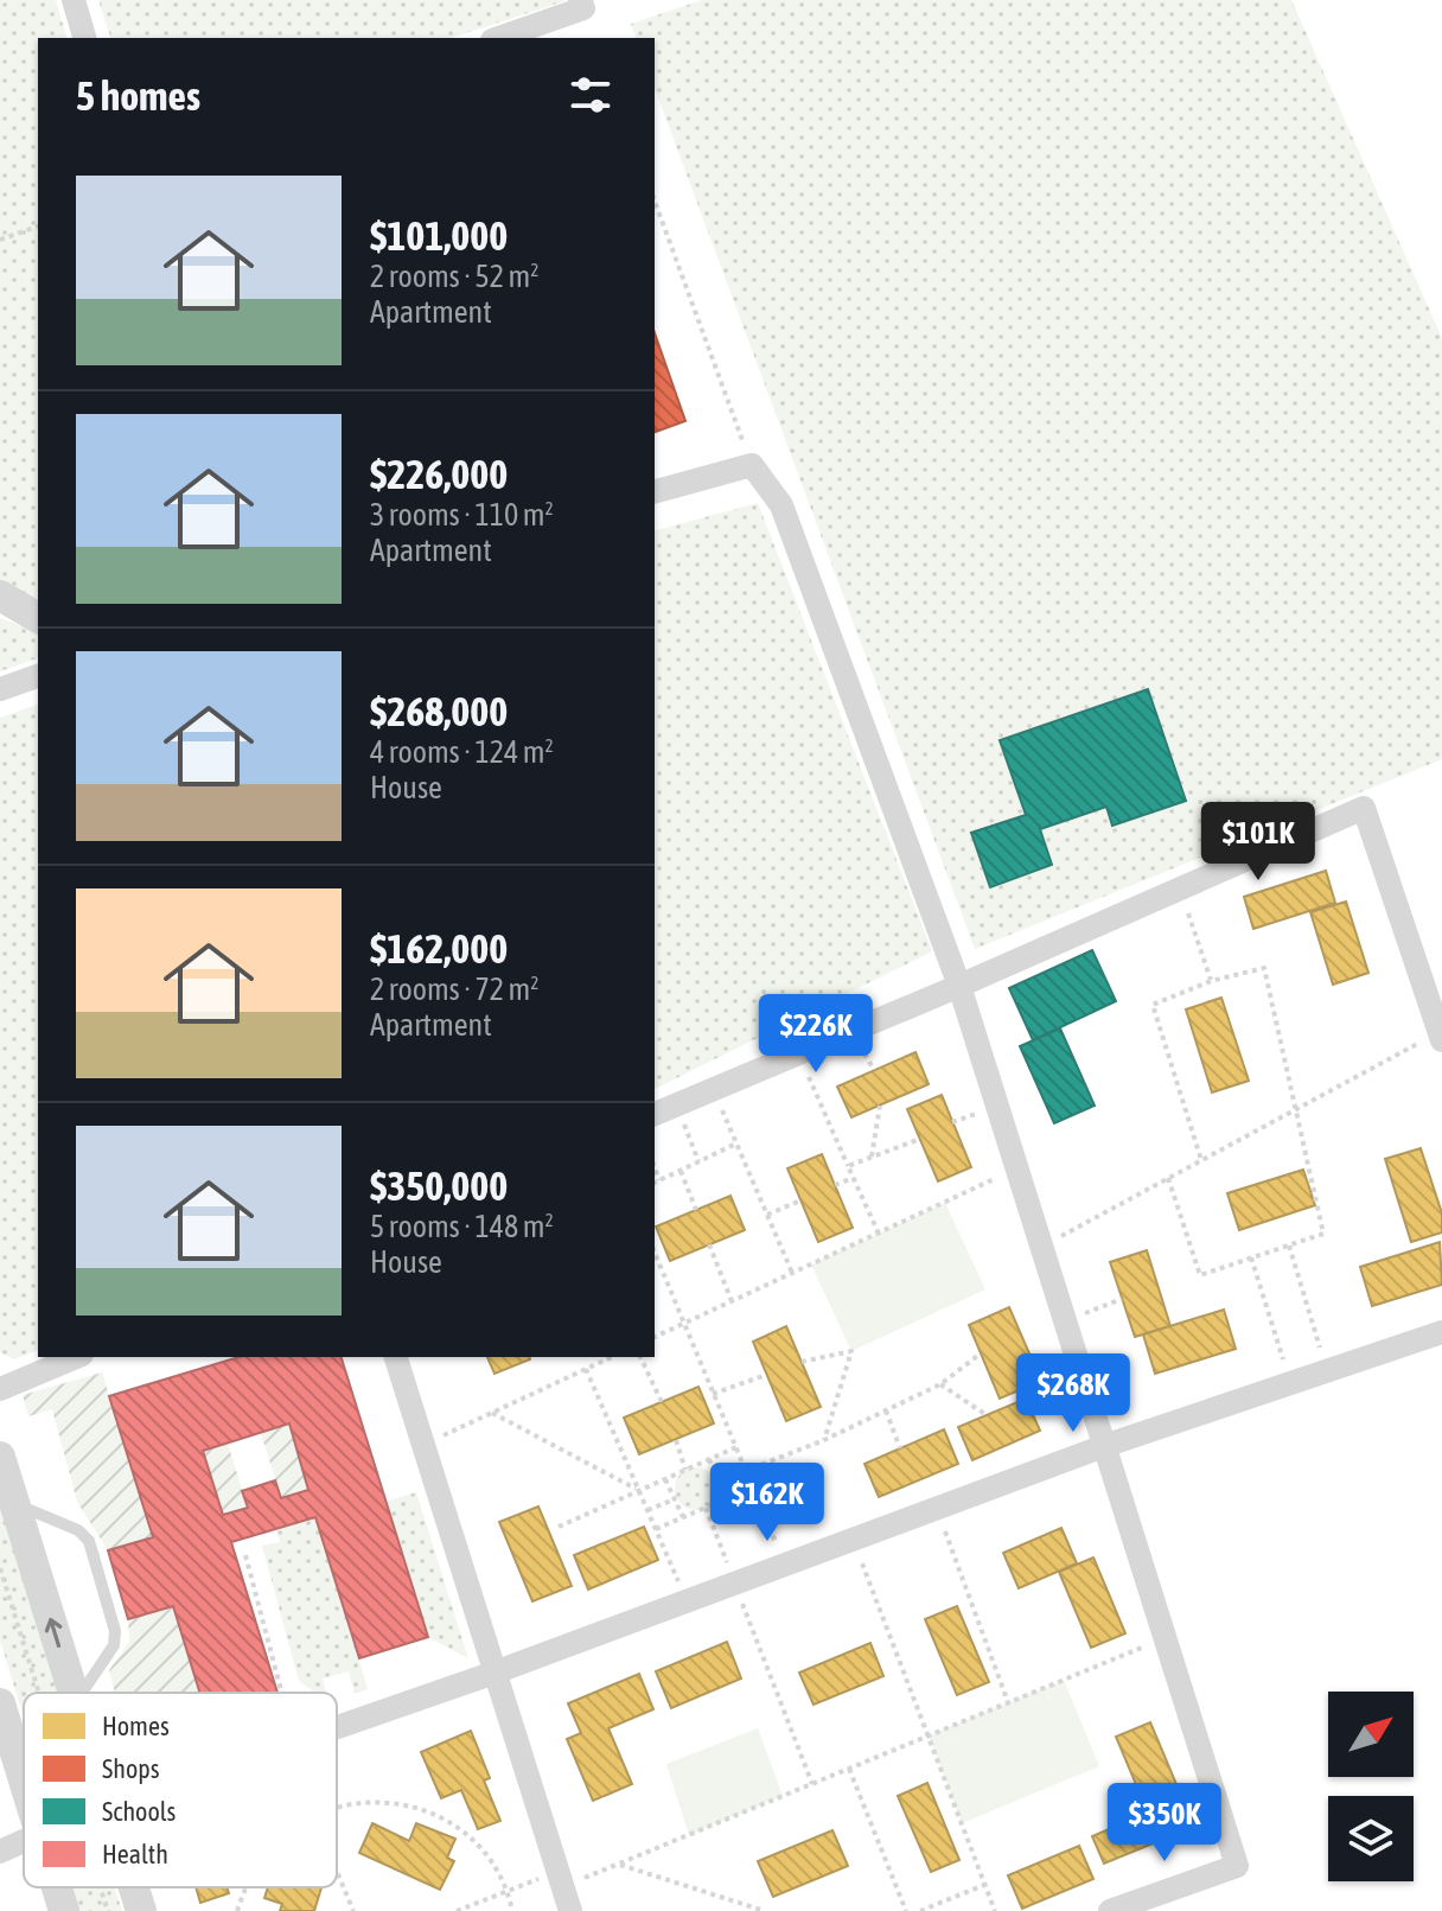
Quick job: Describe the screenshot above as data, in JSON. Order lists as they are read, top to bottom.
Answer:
{
  "legend": [
    "Homes",
    "Shops",
    "Schools",
    "Health"
  ],
  "north": "top right",
  "page": {
    "heading": "5 homes",
    "list": [
      {
        "name": "$101,000",
        "note": "2 rooms · 52 m² · Apartment"
      },
      {
        "name": "$226,000",
        "note": "3 rooms · 110 m² · Apartment"
      },
      {
        "name": "$268,000",
        "note": "4 rooms · 124 m² · House"
      },
      {
        "name": "$162,000",
        "note": "2 rooms · 72 m² · Apartment"
      },
      {
        "name": "$350,000",
        "note": "5 rooms · 148 m² · House"
      }
    ],
    "price": [
      "$101K",
      "$226K",
      "$268K",
      "$162K",
      "$350K"
    ]
  }
}
